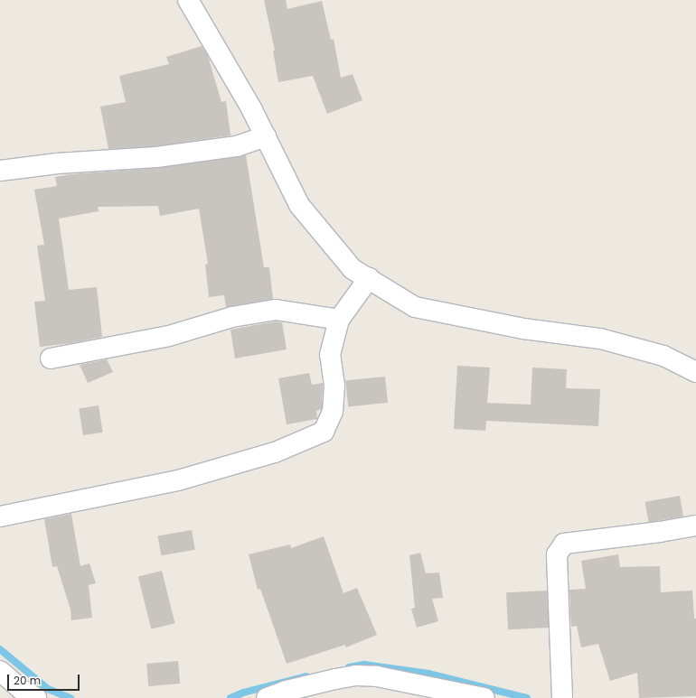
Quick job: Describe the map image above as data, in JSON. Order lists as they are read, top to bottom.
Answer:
{
  "scale_bar": "20 m"
}
